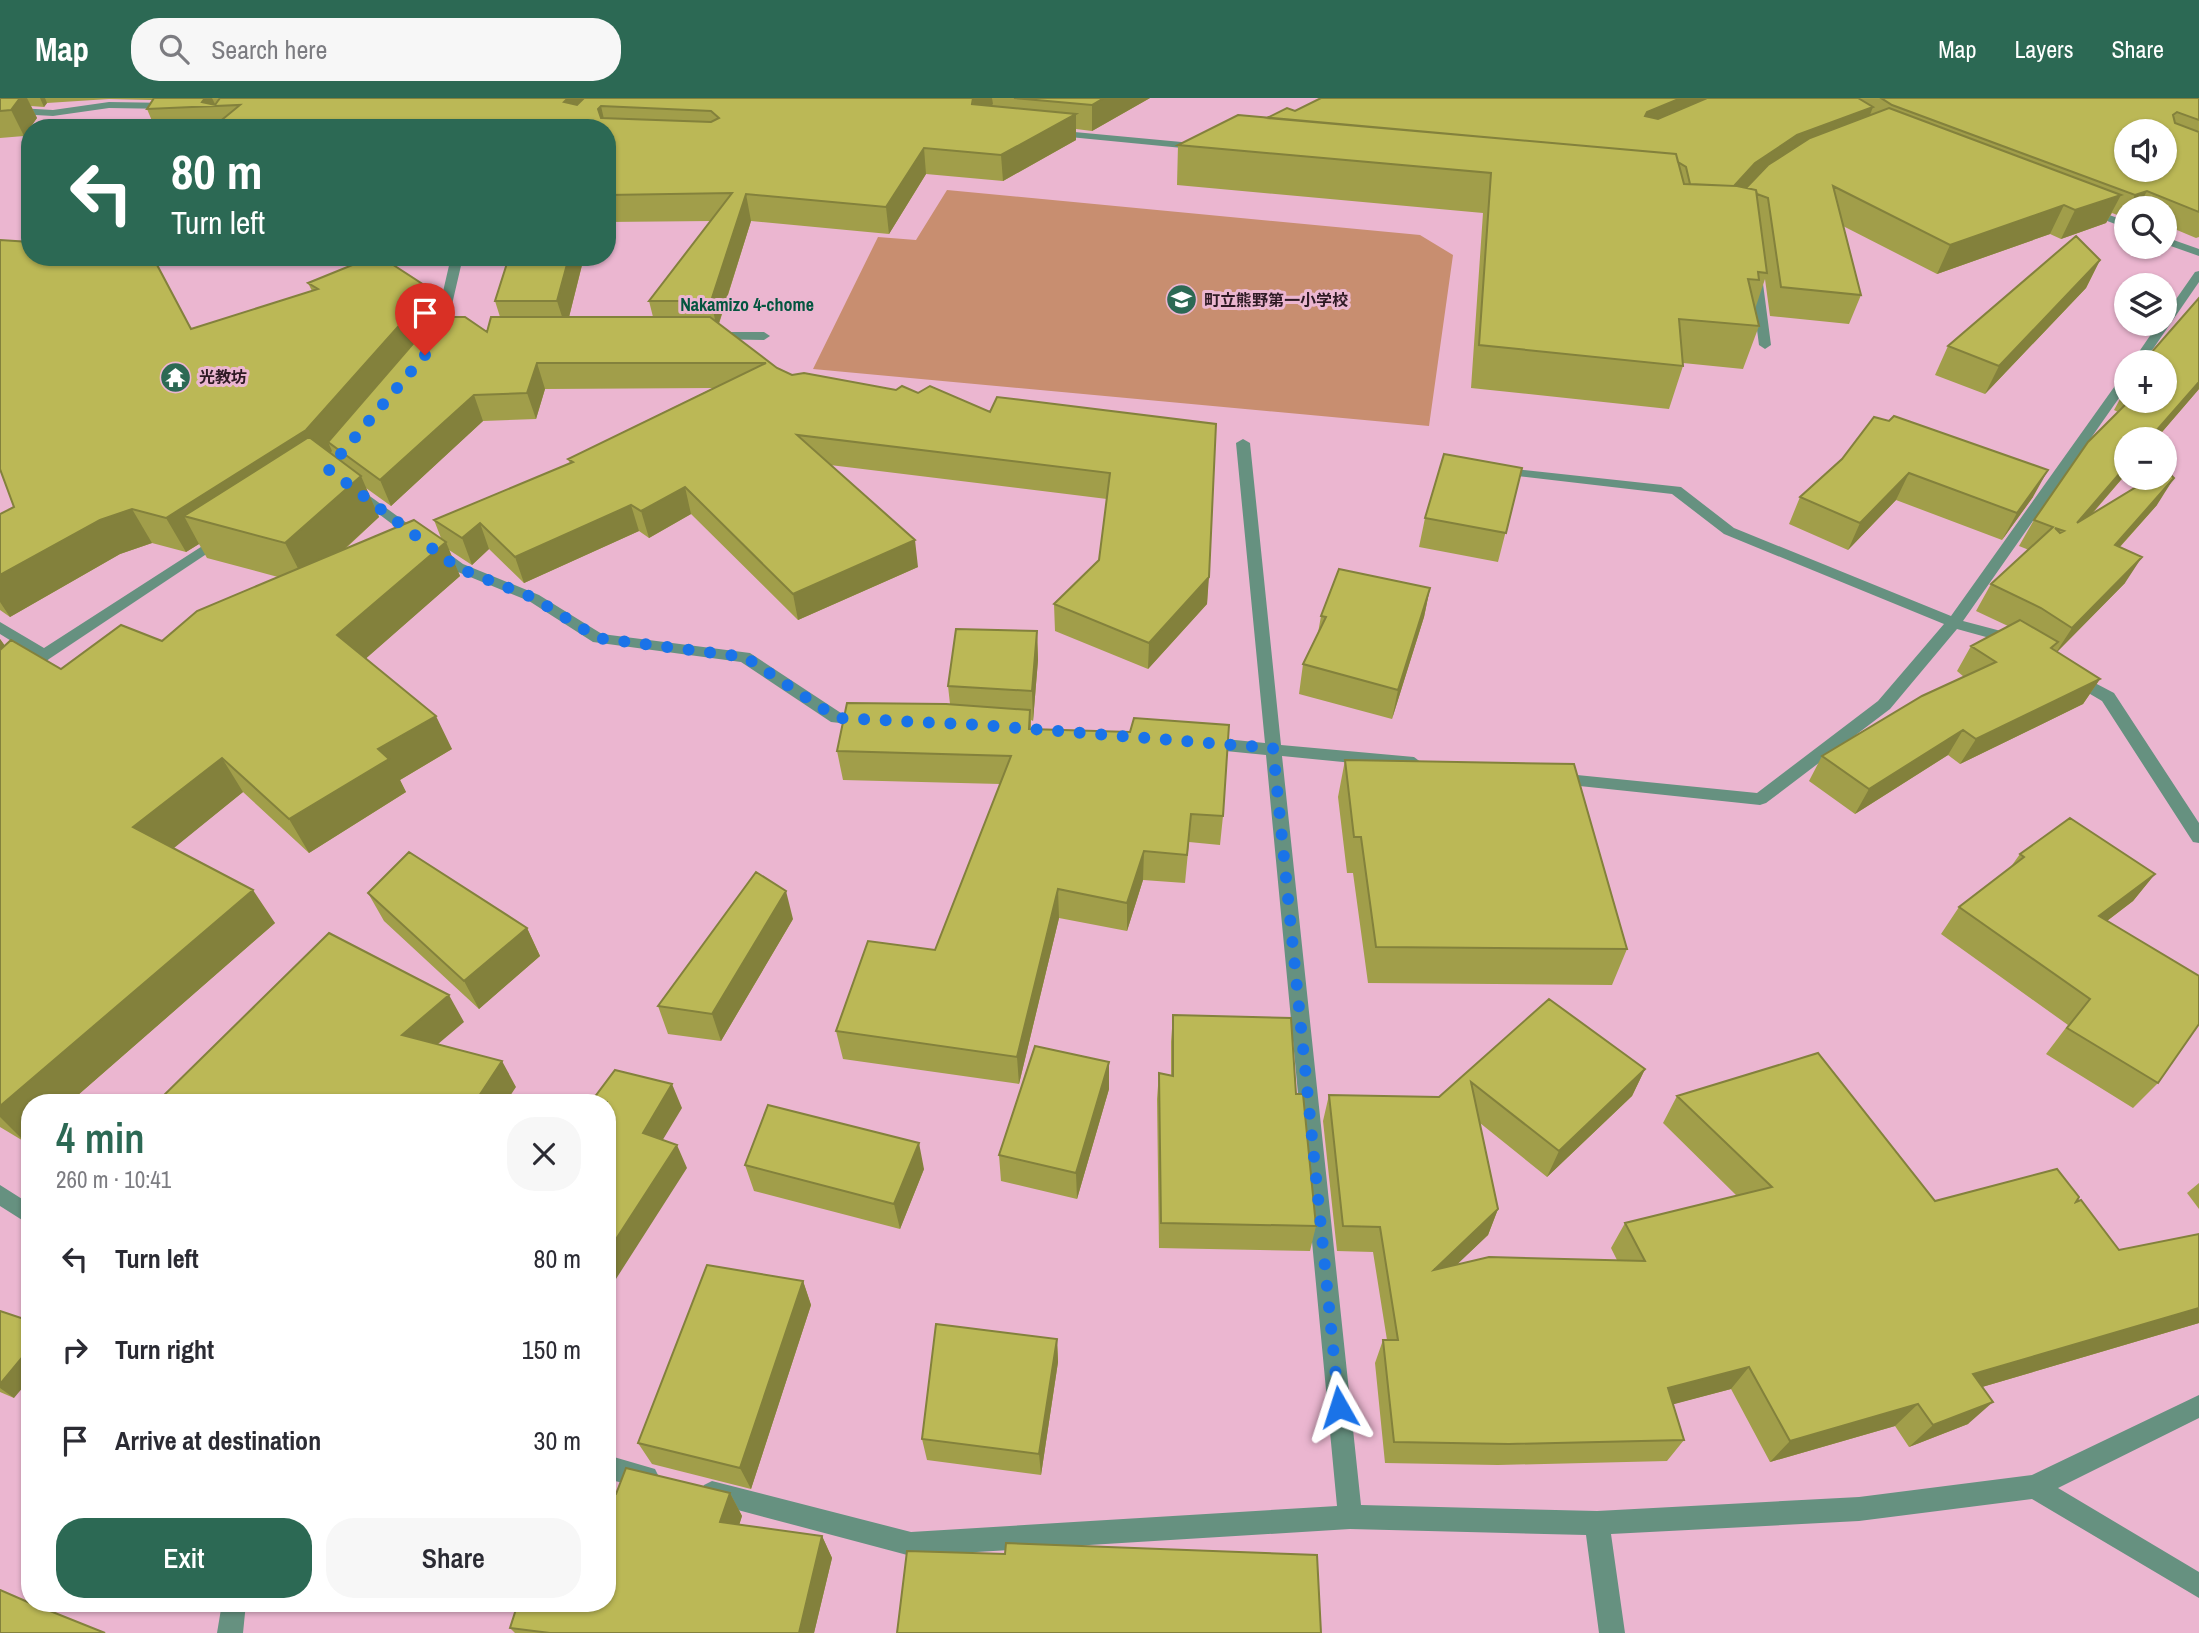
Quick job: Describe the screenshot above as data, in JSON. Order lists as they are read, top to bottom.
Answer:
{
  "districts": ["Nakamizo 4-chome"],
  "places": {
    "school or university": ["町立熊野第一小学校"],
    "temple": ["光教坊"]
  },
  "page": {
    "header": "Map",
    "search": "Search here",
    "nav": ["Map", "Layers", "Share"],
    "map_buttons": ["+", "−"],
    "turn": ["80 m", "Turn left"],
    "heading": ["4 min", "260 m · 10:41"],
    "list": [
      {
        "name": "Turn left",
        "value": "80 m"
      },
      {
        "name": "Turn right",
        "value": "150 m"
      },
      {
        "name": "Arrive at destination",
        "value": "30 m"
      }
    ],
    "buttons": ["Exit", "Share"]
  }
}
